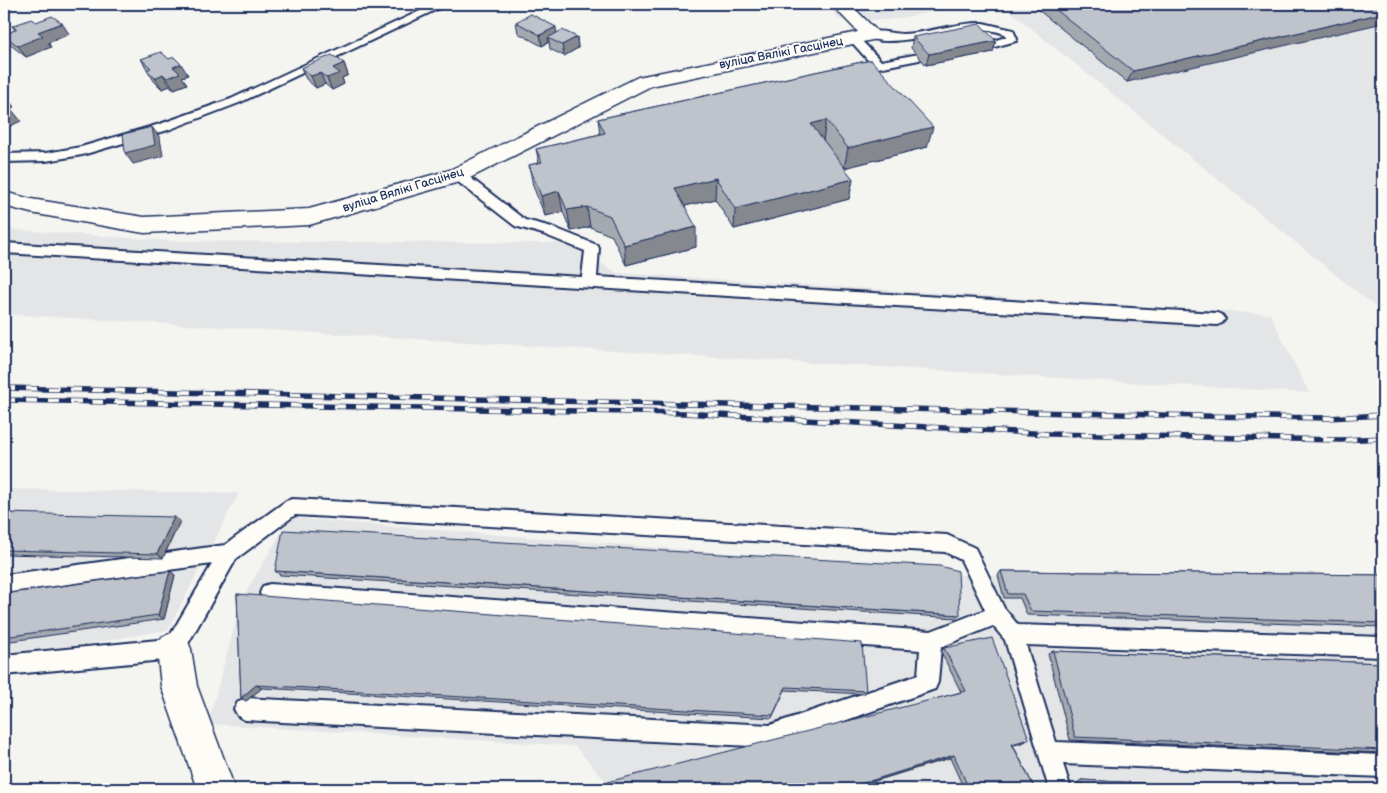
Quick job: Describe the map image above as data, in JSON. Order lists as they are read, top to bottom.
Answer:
{
  "streets": {
    "street": ["вуліца Вялікі Гасцінец"]
  }
}
